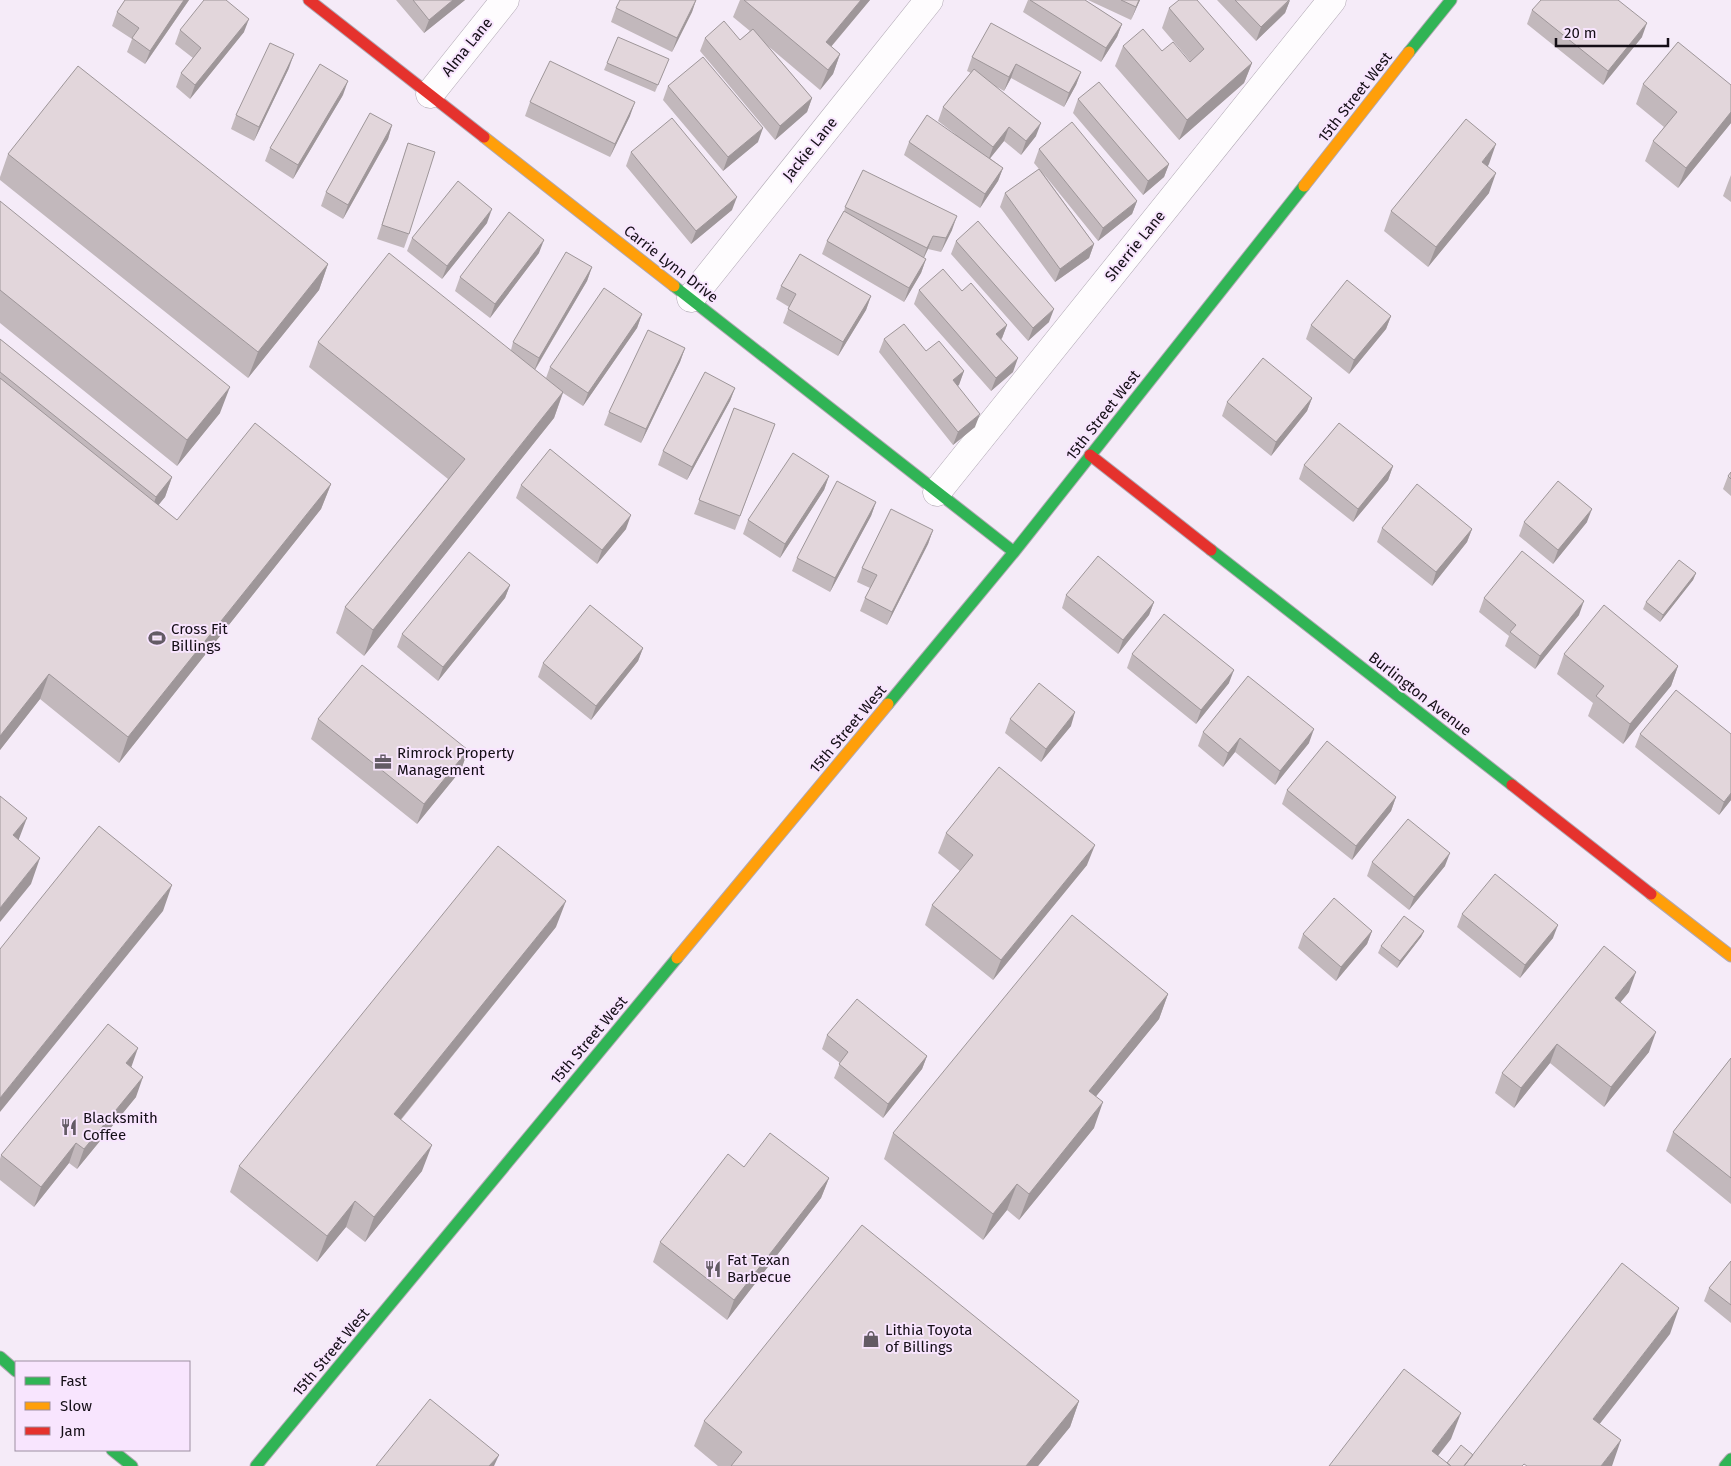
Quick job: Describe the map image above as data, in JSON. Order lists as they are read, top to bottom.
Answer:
{
  "streets": {
    "street": [
      "Alma Lane",
      "15th Street West",
      "Jackie Lane",
      "Sherrie Lane",
      "Carrie Lynn Drive",
      "Burlington Avenue"
    ]
  },
  "crossings": [
    ["Alma Lane", "Carrie Lynn Drive"],
    ["15th Street West", "Carrie Lynn Drive"],
    ["15th Street West", "Burlington Avenue"],
    ["Jackie Lane", "Carrie Lynn Drive"],
    ["Sherrie Lane", "Carrie Lynn Drive"]
  ],
  "places": {
    "sports": ["Cross Fit Billings"],
    "office": ["Rimrock Property Management"],
    "restaurant": ["Blacksmith Coffee", "Fat Texan Barbecue"],
    "shop": ["Lithia Toyota of Billings"]
  },
  "legend": ["Fast", "Slow", "Jam"],
  "scale_bar": "20 m"
}
